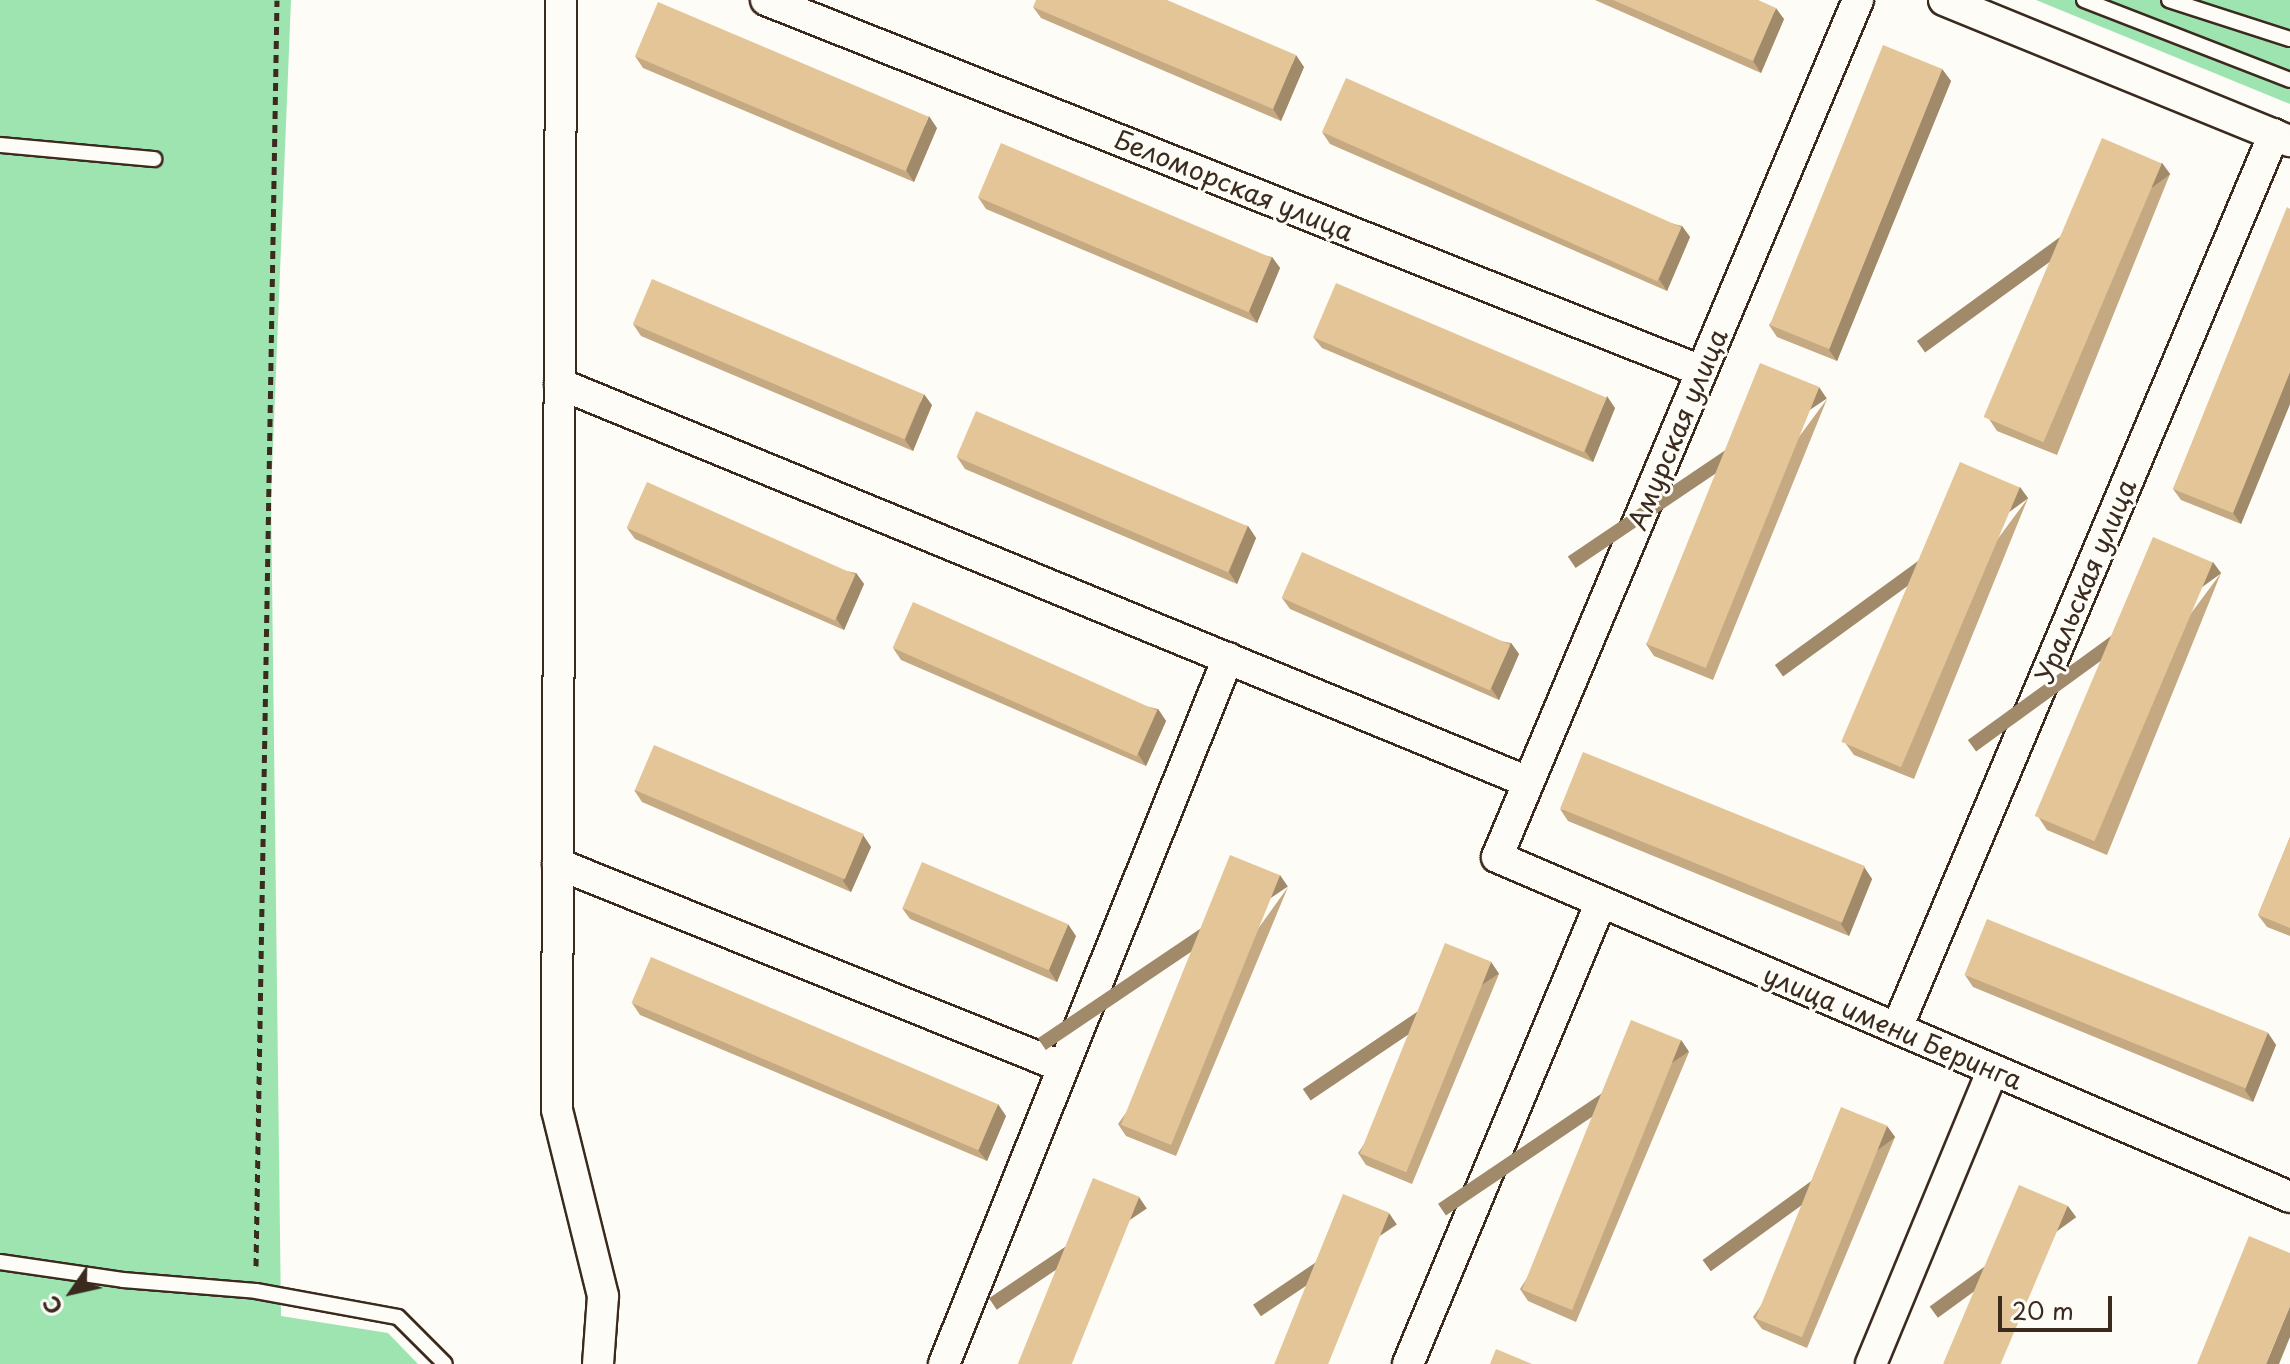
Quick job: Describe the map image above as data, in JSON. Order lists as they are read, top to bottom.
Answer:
{
  "streets": {
    "street": [
      "Беломорская улица",
      "Амурская улица",
      "Уральская улица",
      "улица имени Беринга"
    ]
  },
  "crossings": [
    ["Беломорская улица", "Амурская улица"],
    ["Амурская улица", "улица имени Беринга"],
    ["Уральская улица", "улица имени Беринга"]
  ],
  "scale_bar": "20 m",
  "north": "bottom left"
}
